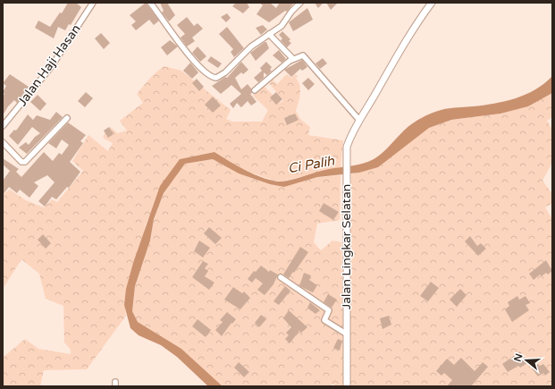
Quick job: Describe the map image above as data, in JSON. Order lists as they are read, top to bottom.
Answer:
{
  "streets": {
    "street": ["Jalan Haji Hasan", "Jalan Lingkar Selatan"]
  },
  "water": ["Ci Palih"],
  "north": "left"
}
